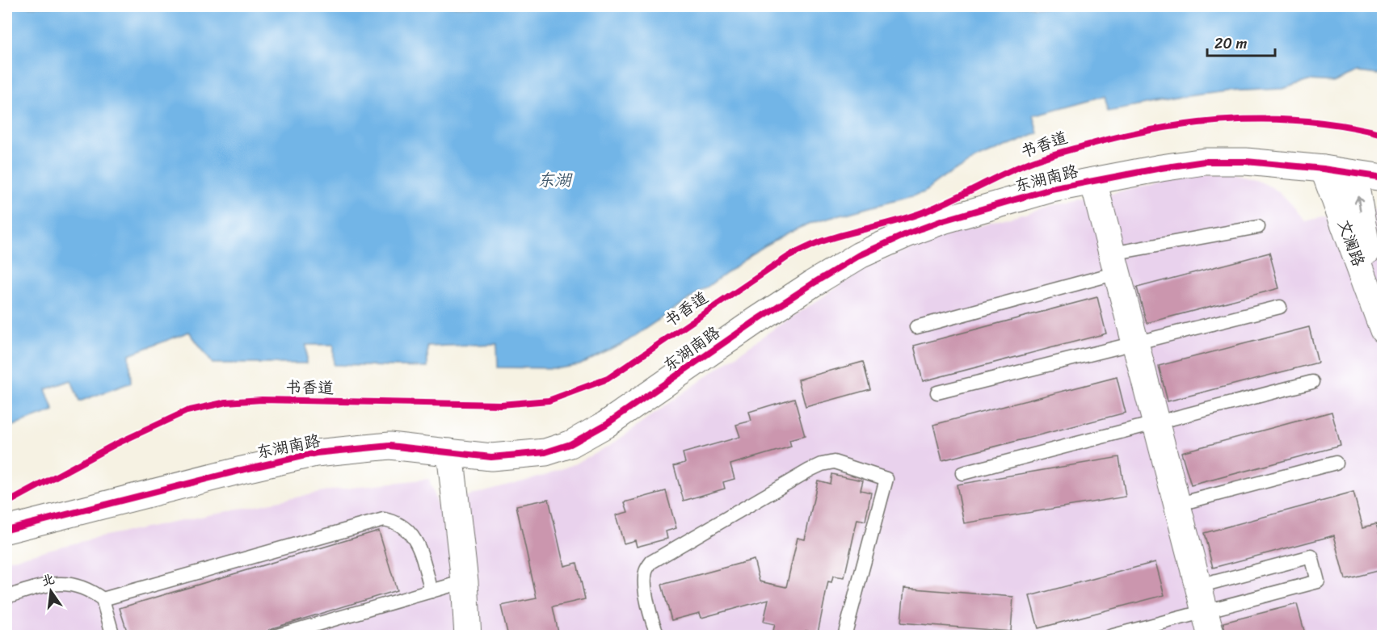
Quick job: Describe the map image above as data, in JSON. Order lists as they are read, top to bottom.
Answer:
{
  "streets": {
    "street": ["东湖南路", "文澜路"],
    "cycle path": ["书香道"]
  },
  "crossings": [
    ["东湖南路", "文澜路"]
  ],
  "water": ["东湖"],
  "scale_bar": "20 m",
  "north": "top"
}
